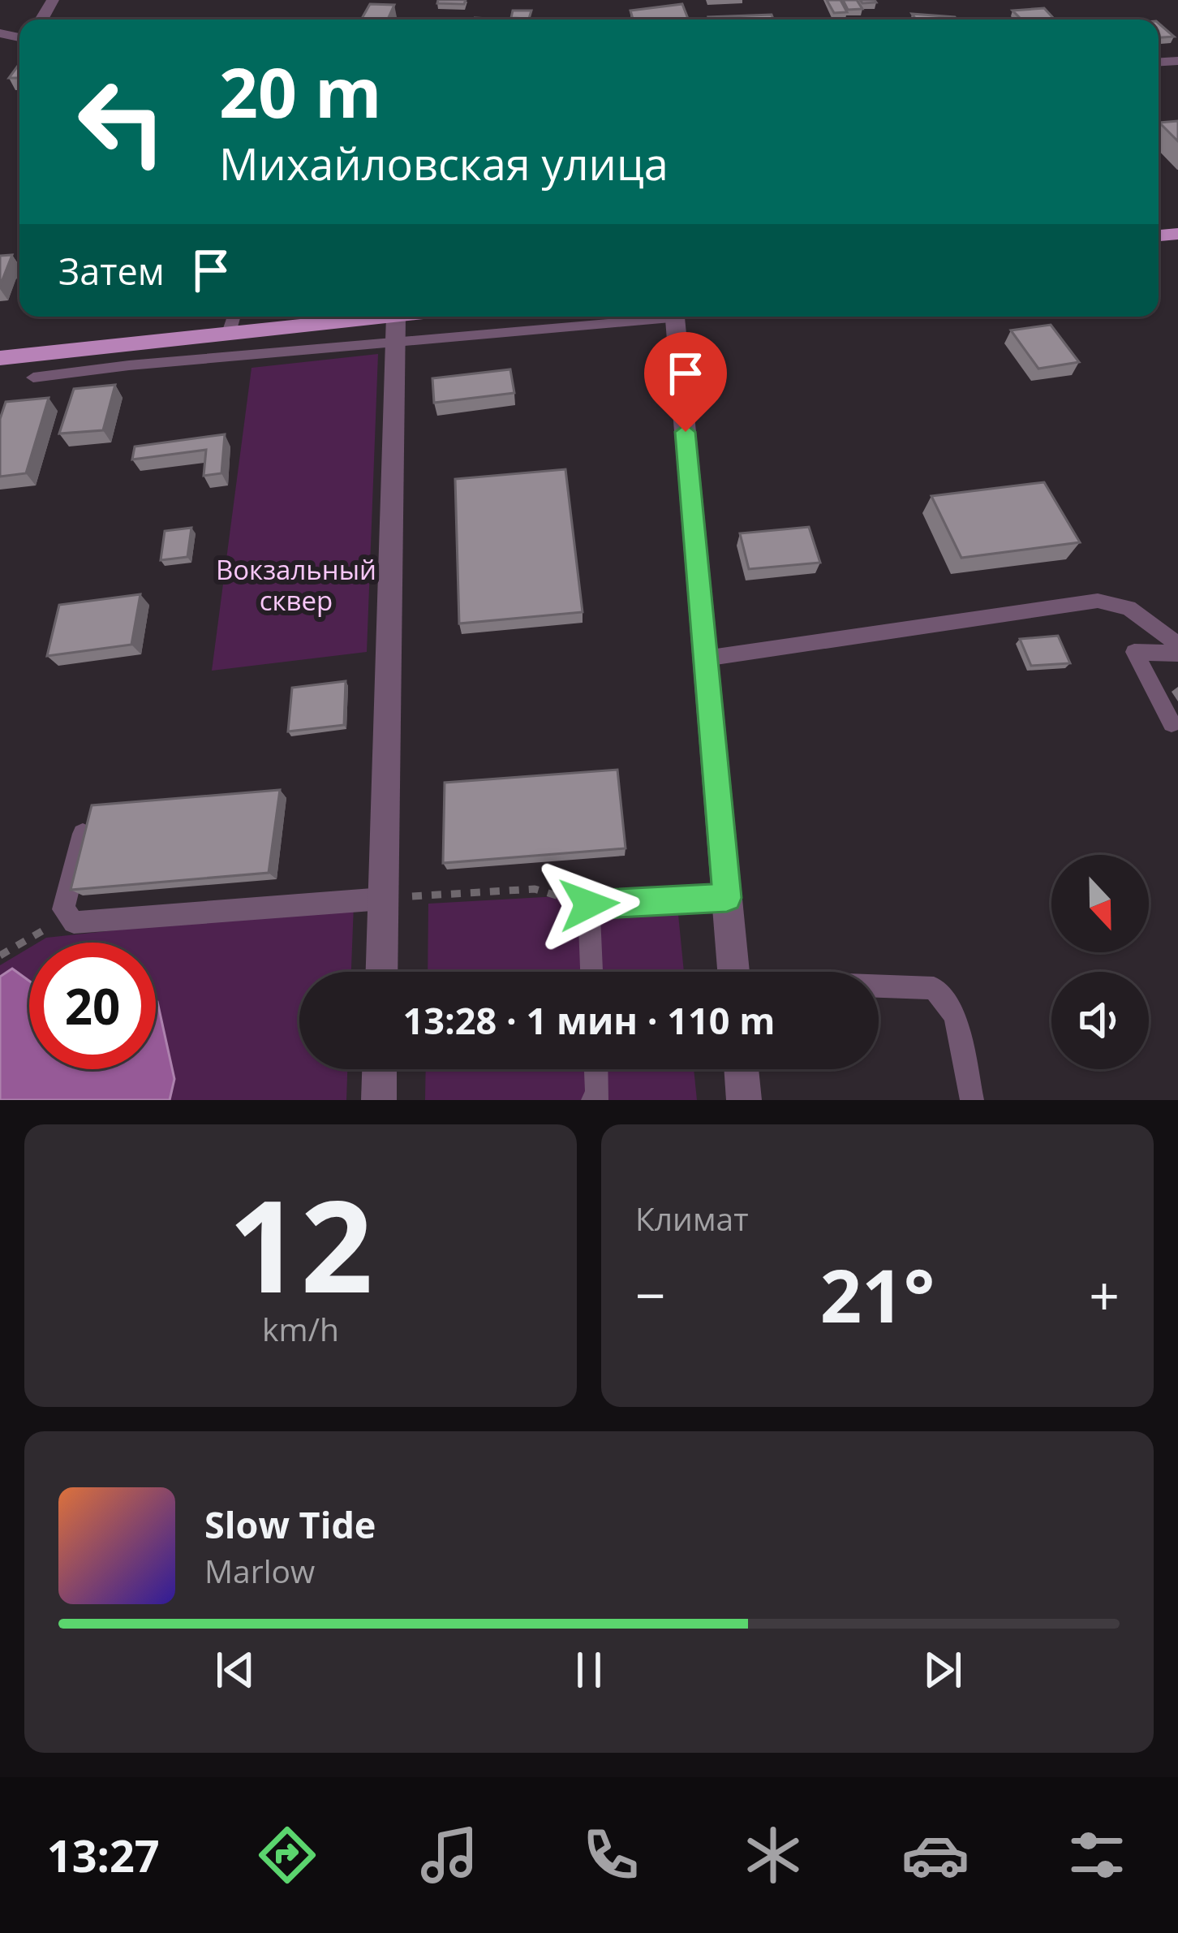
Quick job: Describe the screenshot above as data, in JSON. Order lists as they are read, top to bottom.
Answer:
{
  "parks": ["Вокзальный сквер"],
  "north": "bottom",
  "page": {
    "turn": ["20 m", "Михайловская улица"],
    "then": "Затем",
    "limit": "20",
    "trip": "13:28 · 1 мин · 110 m",
    "tile": [
      ["12", "km/h"],
      "Климат"
    ],
    "heat": ["−", "21°", "+"],
    "song": ["Slow Tide", "Marlow"],
    "tabs": "13:27"
  }
}
